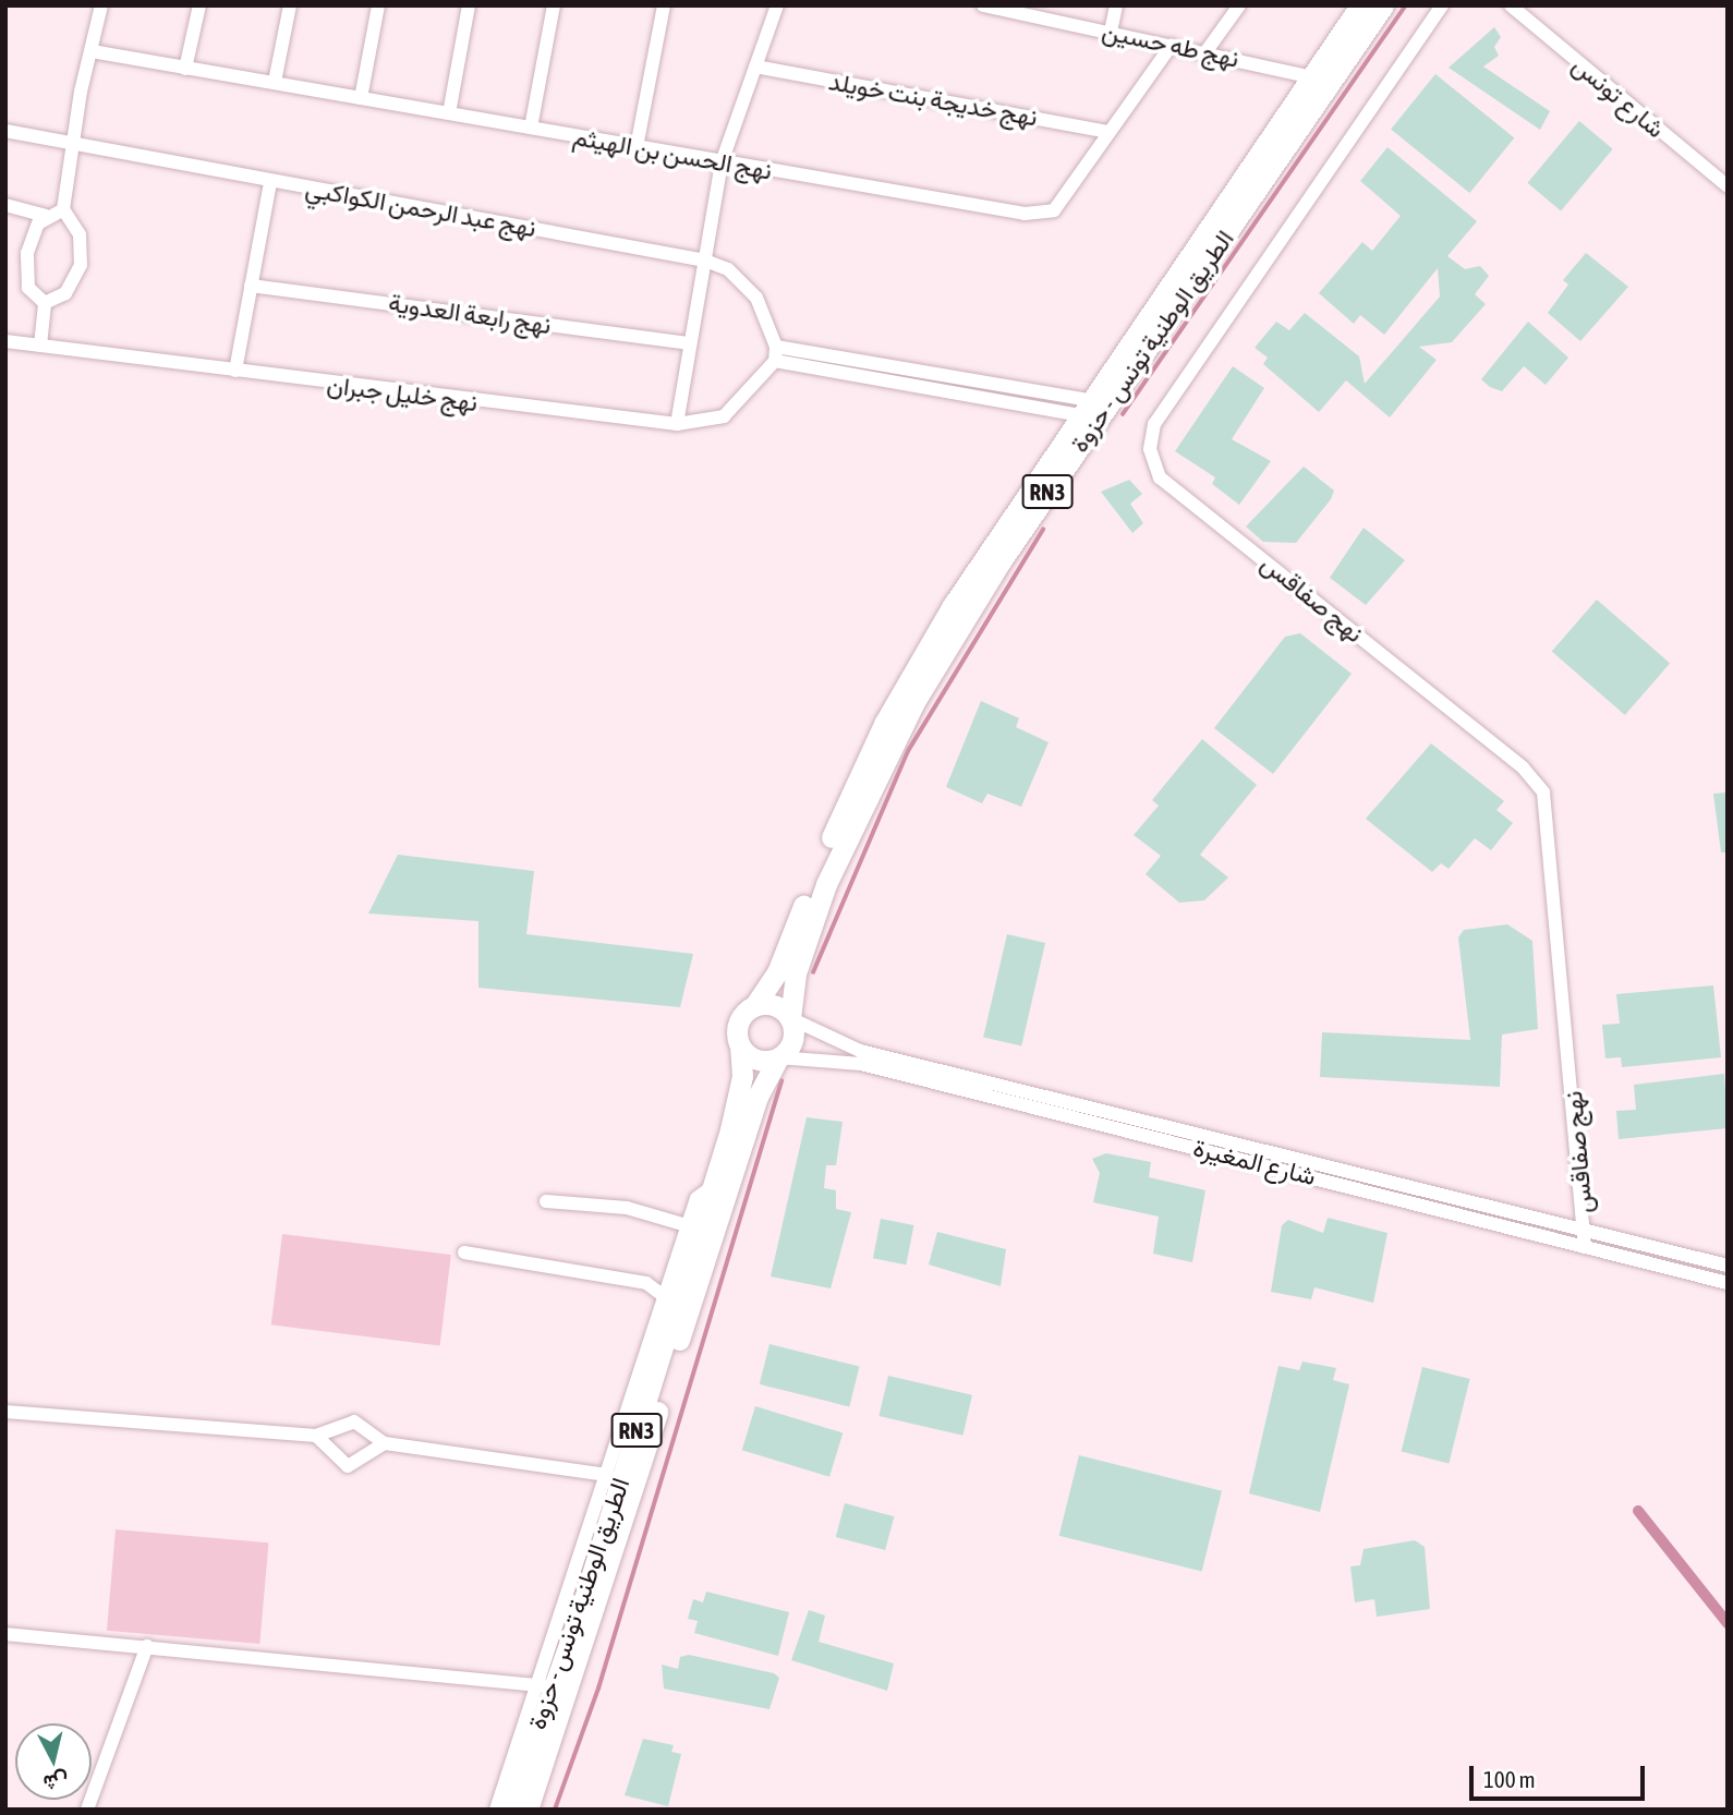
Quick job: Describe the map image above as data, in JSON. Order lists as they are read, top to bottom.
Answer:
{
  "streets": {
    "main road": ["الطريق الوطنية تونس - حزوة", "RN3"],
    "street": [
      "نهج طه حسين",
      "شارع تونس",
      "نهج خديجة بنت خويلد",
      "نهج الحسن بن الهيثم",
      "نهج عبد الرحمن الكواكبي",
      "نهج رابعة العدوية",
      "نهج خليل جبران",
      "نهج صفاقس",
      "شارع المغيرة"
    ]
  },
  "crossings": [
    ["نهج طه حسين", "نهج الحسن بن الهيثم"],
    ["نهج طه حسين", "الطريق الوطنية تونس - حزوة"],
    ["نهج خديجة بنت خويلد", "نهج الحسن بن الهيثم"],
    ["نهج عبد الرحمن الكواكبي", "نهج خليل جبران"],
    ["الطريق الوطنية تونس - حزوة", "RN3"],
    ["الطريق الوطنية تونس - حزوة", "شارع المغيرة"],
    ["RN3", "شارع المغيرة"],
    ["نهج صفاقس", "شارع المغيرة"]
  ],
  "scale_bar": "100 m",
  "north": "bottom"
}
